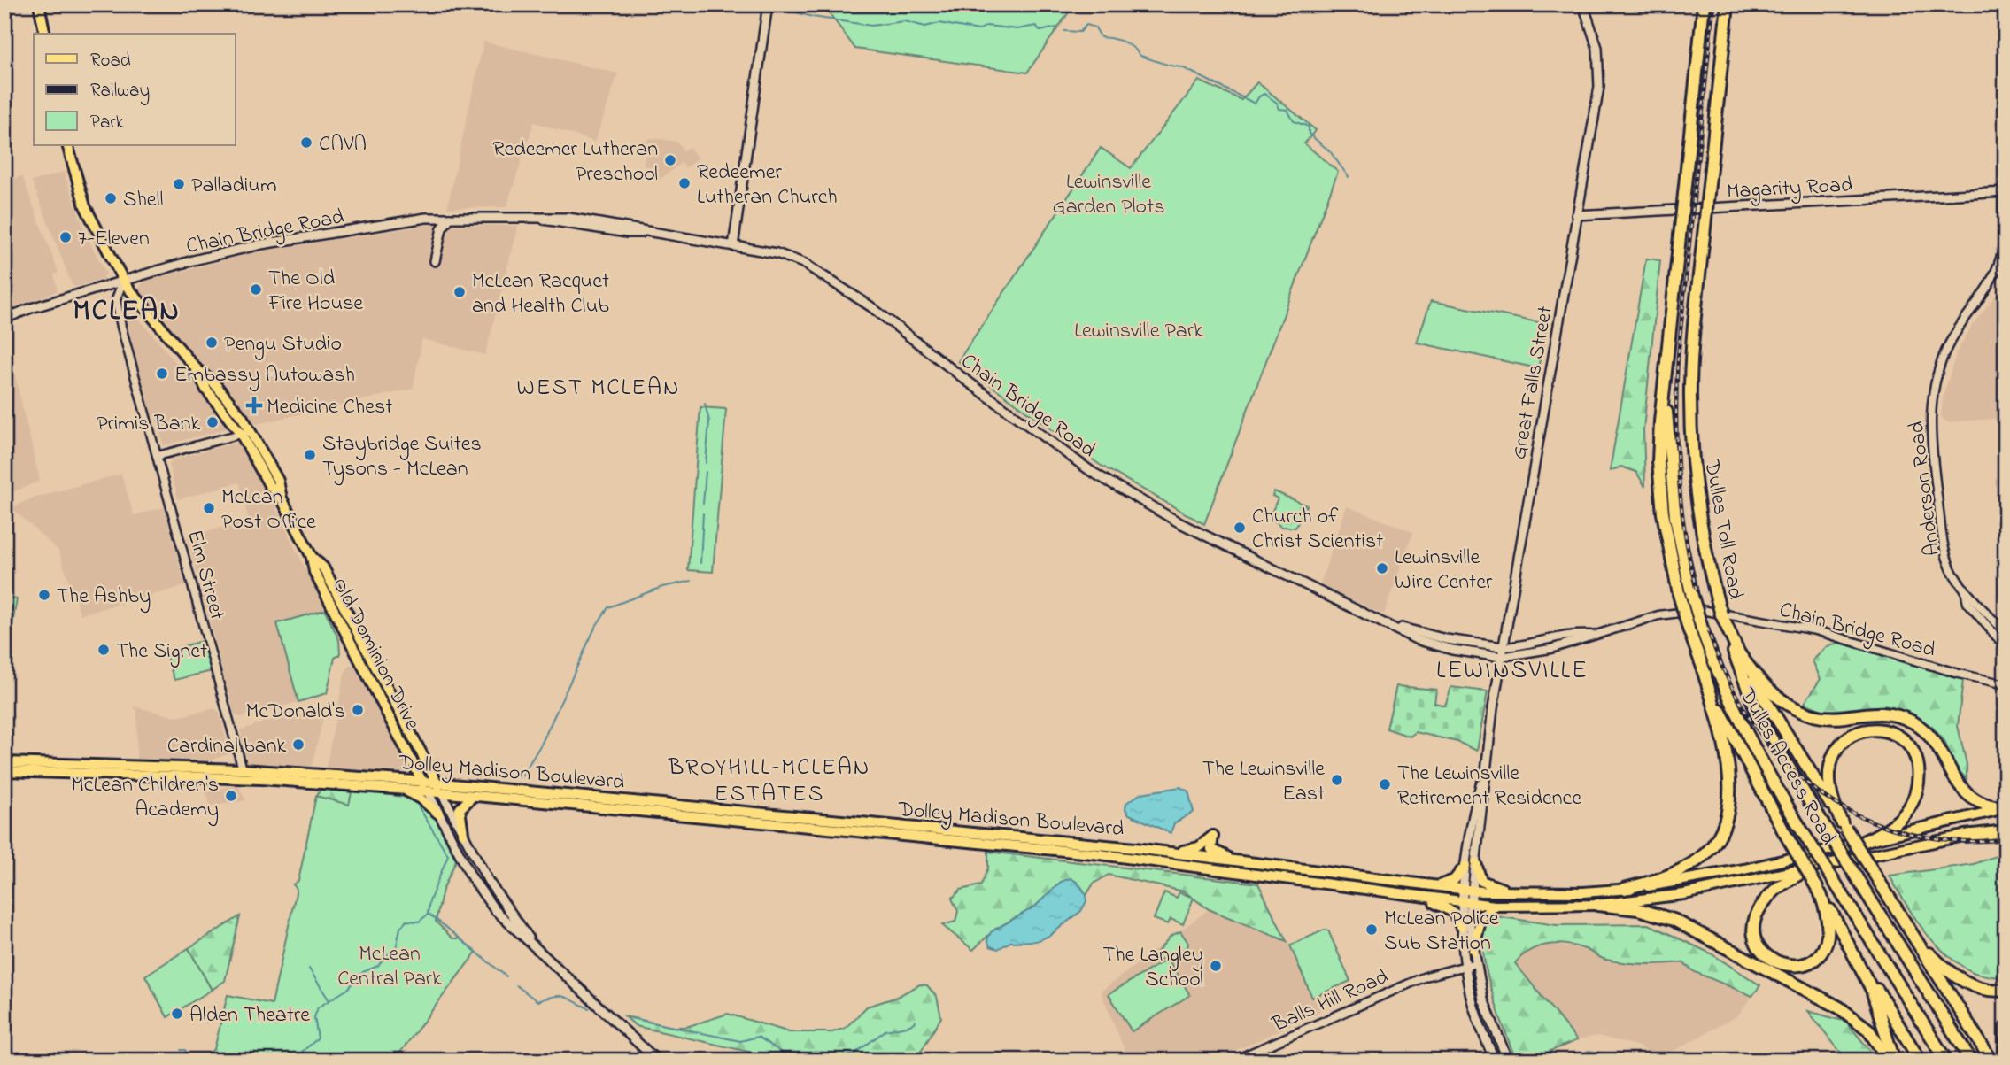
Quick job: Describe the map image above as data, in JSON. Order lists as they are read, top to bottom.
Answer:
{
  "streets": {
    "highway": ["Dulles Toll Road", "Dulles Access Road"],
    "main road": [
      "Magarity Road",
      "Chain Bridge Road",
      "Great Falls Street",
      "Old Dominion Drive",
      "Dolley Madison Boulevard"
    ],
    "street": ["Anderson Road", "Elm Street", "Balls Hill Road"]
  },
  "crossings": [
    ["Magarity Road", "Great Falls Street"],
    ["Magarity Road", "Anderson Road"],
    ["Chain Bridge Road", "Great Falls Street"],
    ["Chain Bridge Road", "Elm Street"],
    ["Chain Bridge Road", "Old Dominion Drive"],
    ["Great Falls Street", "Dolley Madison Boulevard"],
    ["Dulles Toll Road", "Dulles Access Road"],
    ["Elm Street", "Old Dominion Drive"],
    ["Elm Street", "Dolley Madison Boulevard"],
    ["Old Dominion Drive", "Dolley Madison Boulevard"]
  ],
  "districts": [
    "MCLEAN",
    "WEST MCLEAN",
    "LEWINSVILLE",
    "BROYHILL-MCLEAN ESTATES"
  ],
  "parks": ["Lewinsville Garden Plots", "Lewinsville Park", "McLean Central Park"],
  "places": {
    "other": [
      "CAVA",
      "Redeemer Lutheran Preschool",
      "Redeemer Lutheran Church",
      "Palladium",
      "Shell",
      "7-Eleven",
      "The Old Fire House",
      "McLean Racquet and Health Club",
      "Pengu Studio",
      "Embassy Autowash",
      "Primis Bank",
      "Staybridge Suites Tysons - McLean",
      "McLean Post Office",
      "Church of Christ Scientist",
      "Lewinsville Wire Center",
      "The Ashby",
      "The Signet",
      "McDonald's",
      "Cardinal bank",
      "The Lewinsville East",
      "The Lewinsville Retirement Residence",
      "McLean Children's Academy",
      "McLean Police Sub Station",
      "The Langley School",
      "Alden Theatre"
    ],
    "health": ["Medicine Chest"]
  },
  "legend": ["Road", "Railway", "Park"]
}
